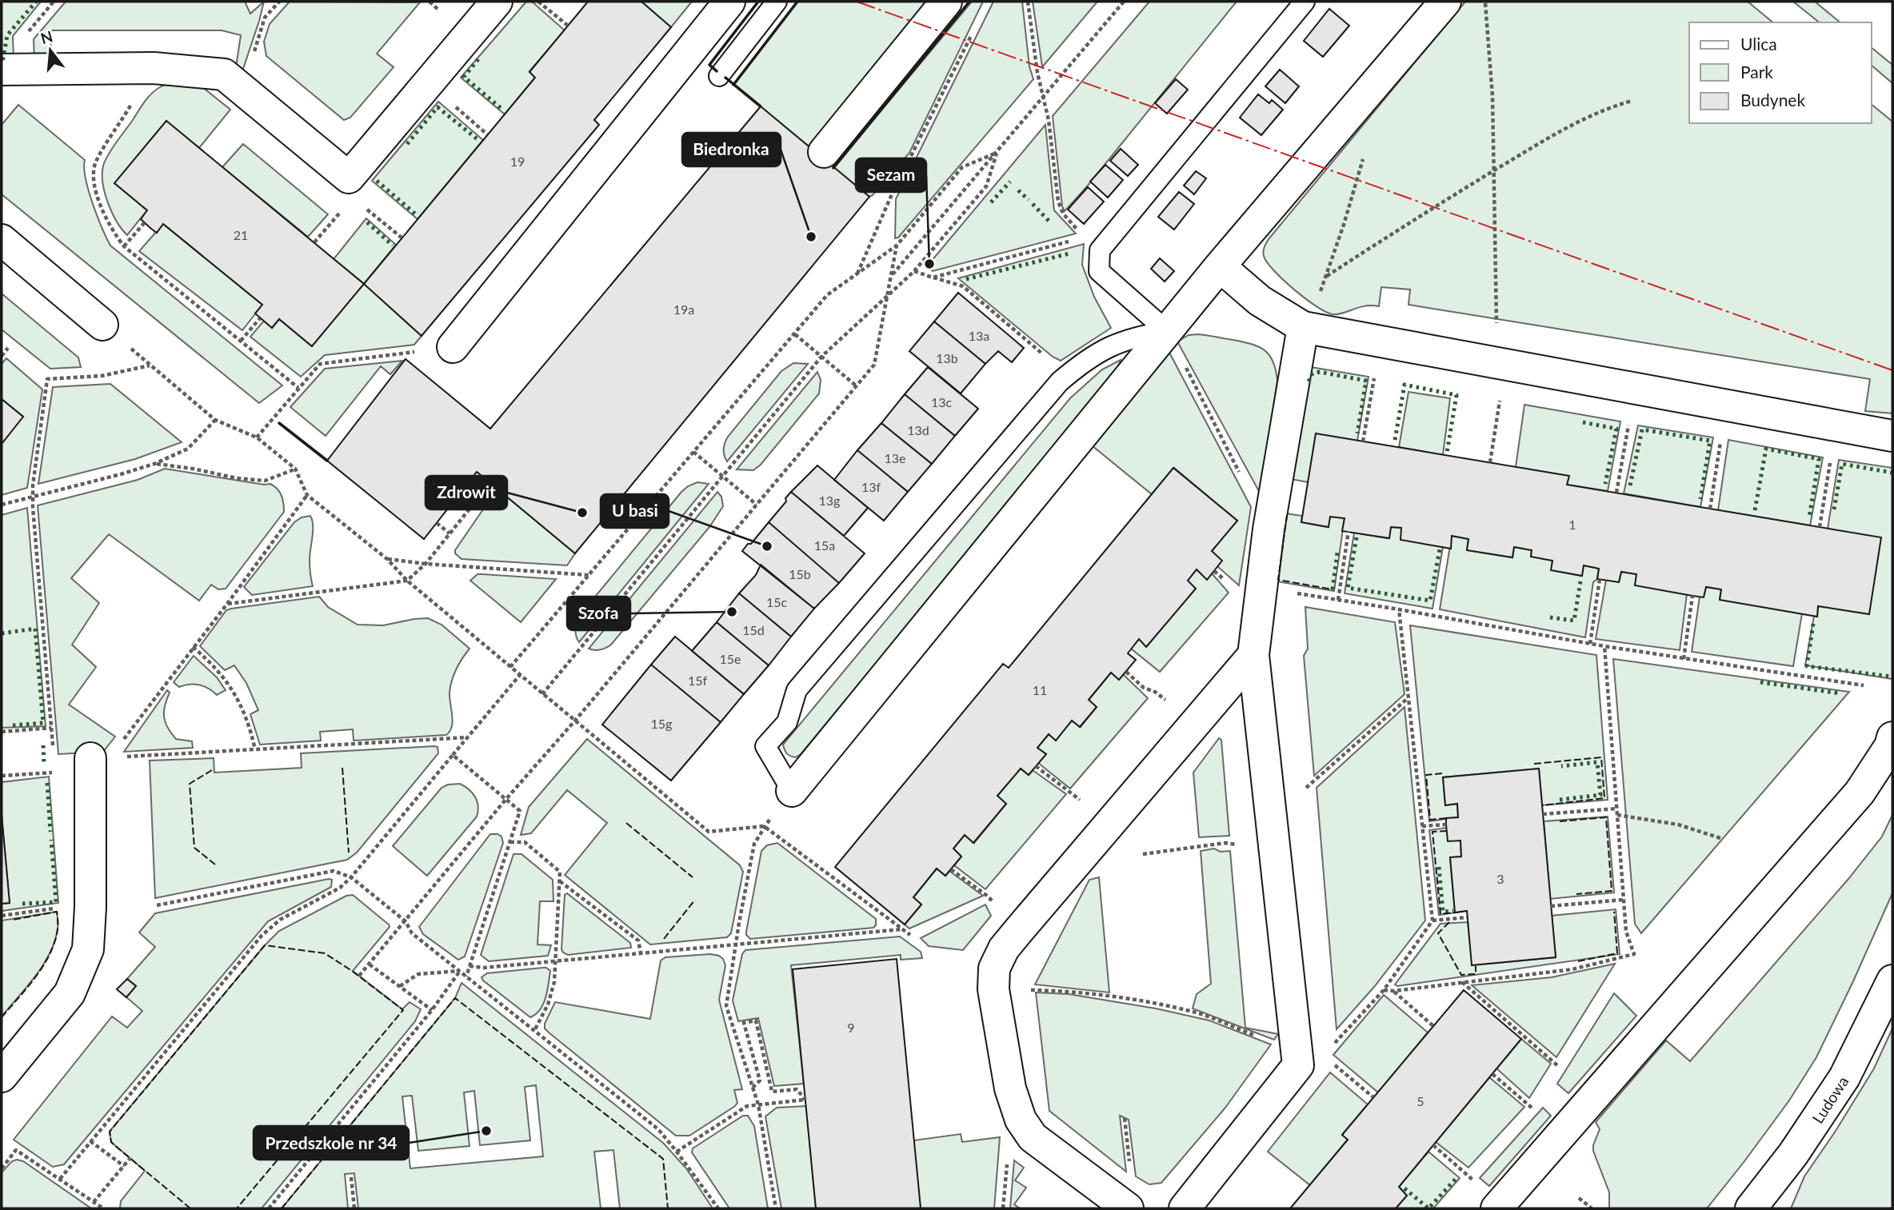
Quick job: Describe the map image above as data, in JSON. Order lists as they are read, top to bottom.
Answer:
{
  "streets": {
    "street": ["Ludowa"]
  },
  "places": [
    "Biedronka",
    "Sezam",
    "Zdrowit",
    "U basi",
    "Szofa",
    "Przedszkole nr 34"
  ],
  "house_numbers": [
    "19",
    "21",
    "19a",
    "13a",
    "13b",
    "13c",
    "13d",
    "13e",
    "13f",
    "13g",
    "1",
    "15a",
    "15b",
    "15c",
    "15d",
    "15e",
    "15f",
    "11",
    "15g",
    "3",
    "9",
    "5"
  ],
  "legend": ["Ulica", "Park", "Budynek"],
  "north": "top"
}
